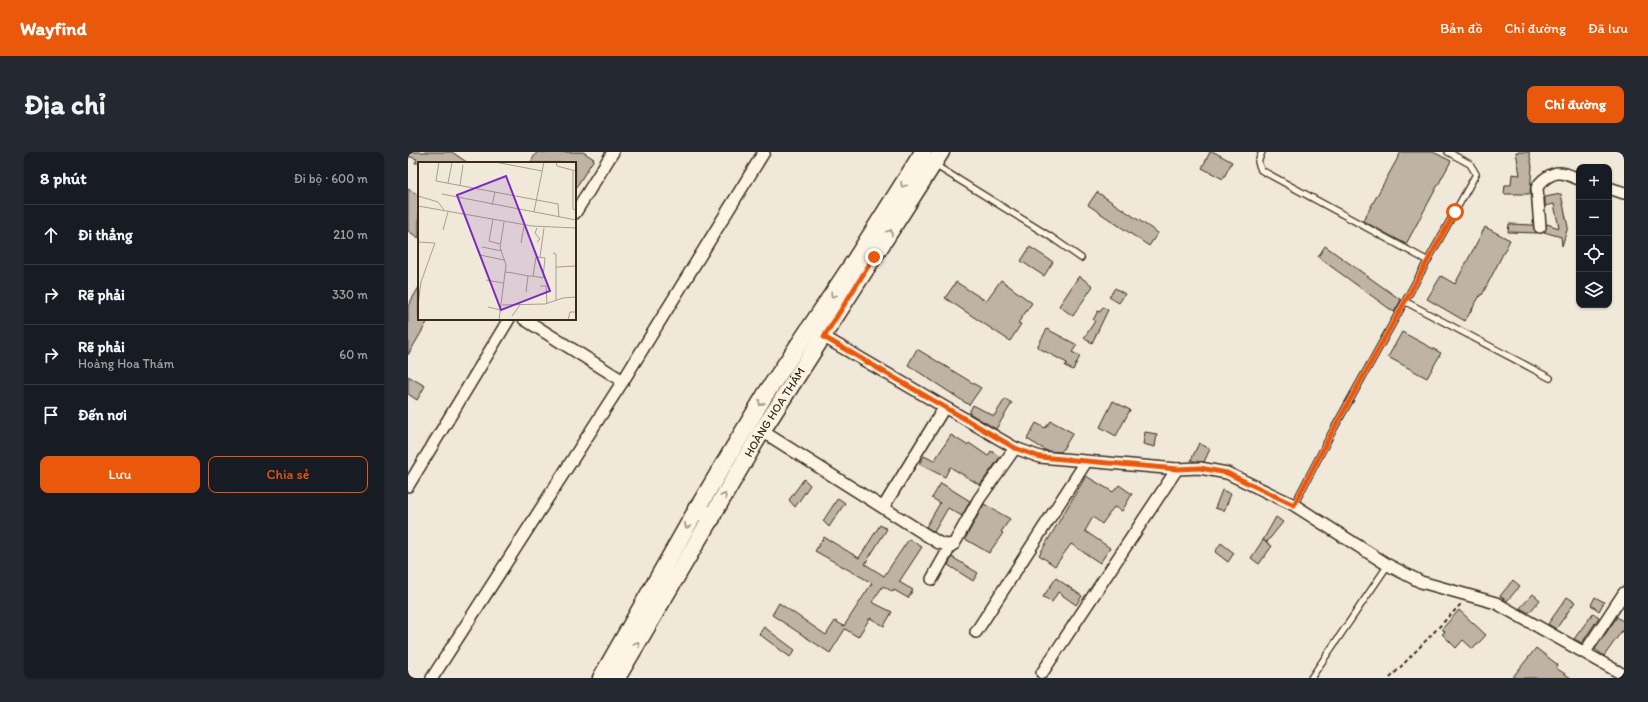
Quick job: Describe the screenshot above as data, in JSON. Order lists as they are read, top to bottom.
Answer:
{
  "streets": {
    "main road": ["HOÀNG HOA THÁM"]
  },
  "page": {
    "header": "Wayfind",
    "nav": ["Bản đồ", "Chỉ đường", "Đã lưu"],
    "buttons": [
      "Chỉ đường",
      ["Lưu", "Chia sẻ"]
    ],
    "title": "Địa chỉ",
    "heading": ["8 phút", "Đi bộ · 600 m"],
    "map_buttons": ["+", "−"],
    "list": [
      ["Đi thẳng", "210 m"],
      ["Rẽ phải", "330 m"],
      ["Rẽ phải", "Hoàng Hoa Thám", "60 m"],
      "Đến nơi"
    ]
  }
}
